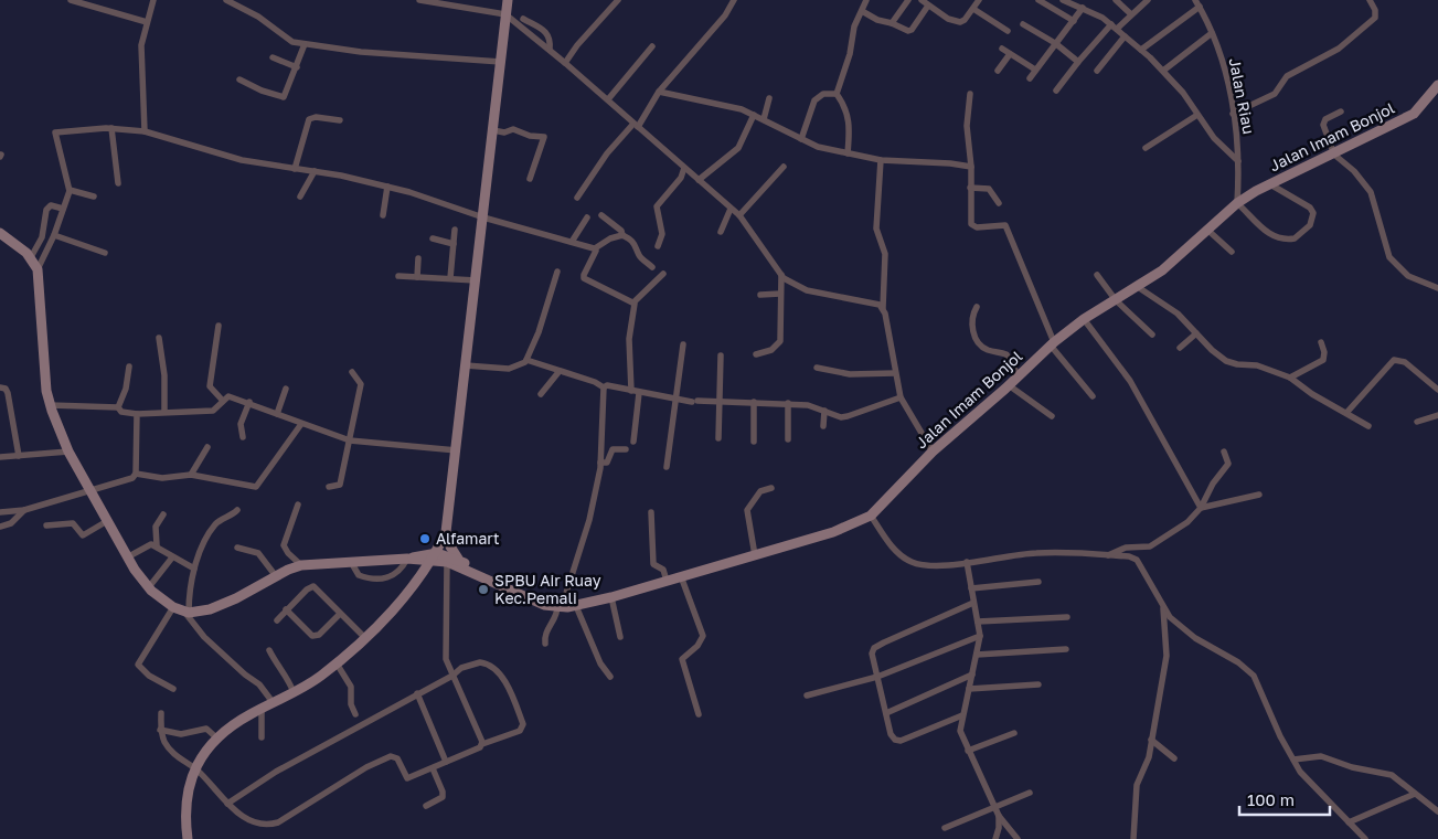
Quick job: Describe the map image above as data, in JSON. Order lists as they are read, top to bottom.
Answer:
{
  "streets": {
    "main road": ["Jalan Imam Bonjol"],
    "street": ["Jalan Riau"]
  },
  "crossings": [
    ["Jalan Riau", "Jalan Imam Bonjol"]
  ],
  "places": ["Alfamart", "SPBU Air Ruay Kec.Pemali"],
  "scale_bar": "100 m"
}
